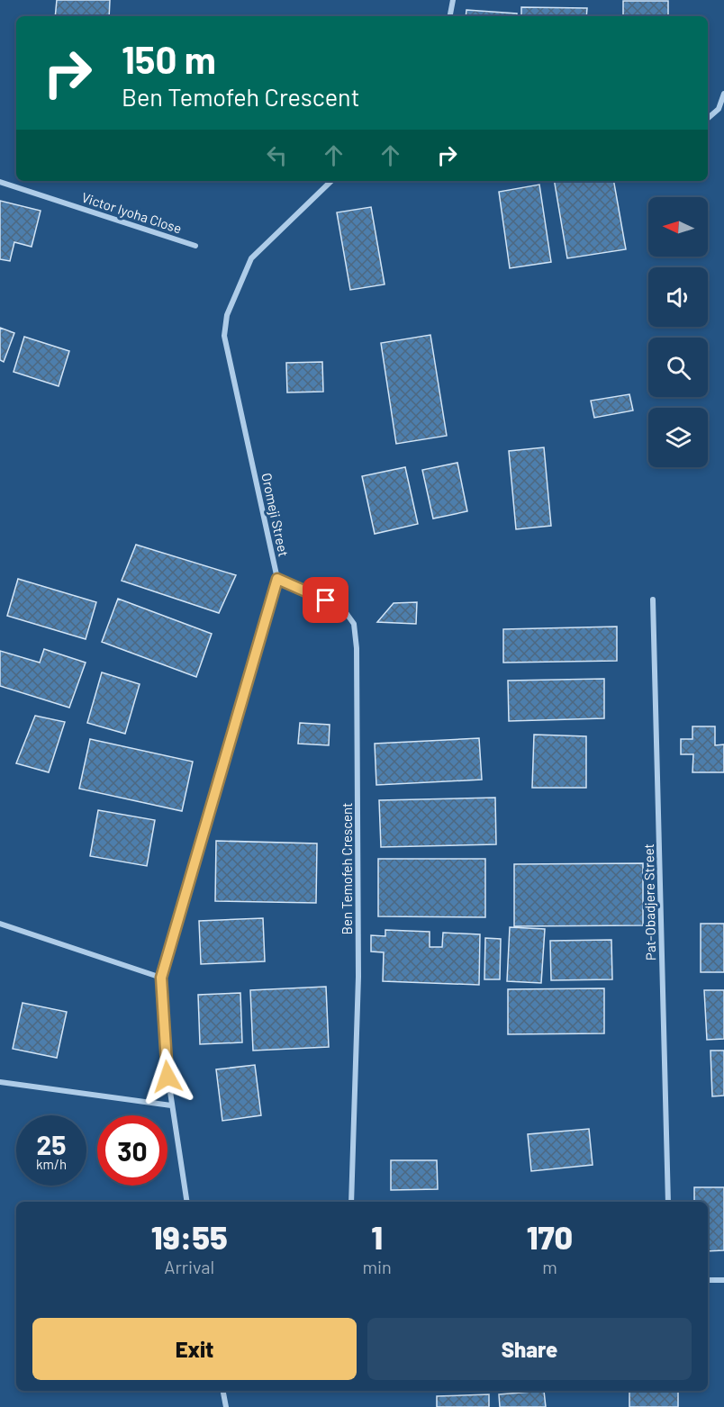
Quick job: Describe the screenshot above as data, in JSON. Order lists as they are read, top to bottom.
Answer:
{
  "streets": {
    "street": [
      "Victor Iyoha Close",
      "Oromeji Street",
      "Ben Temofeh Crescent",
      "Pat-Obadjere Street"
    ]
  },
  "crossings": [
    ["Oromeji Street", "Ben Temofeh Crescent"]
  ],
  "north": "left",
  "page": {
    "turn": ["150 m", "Ben Temofeh Crescent"],
    "speed": "25 km/h",
    "limit": "30",
    "eta": [
      "19:55",
      "Arrival",
      "1",
      "min",
      "170",
      "m"
    ],
    "buttons": ["Exit", "Share"]
  }
}
